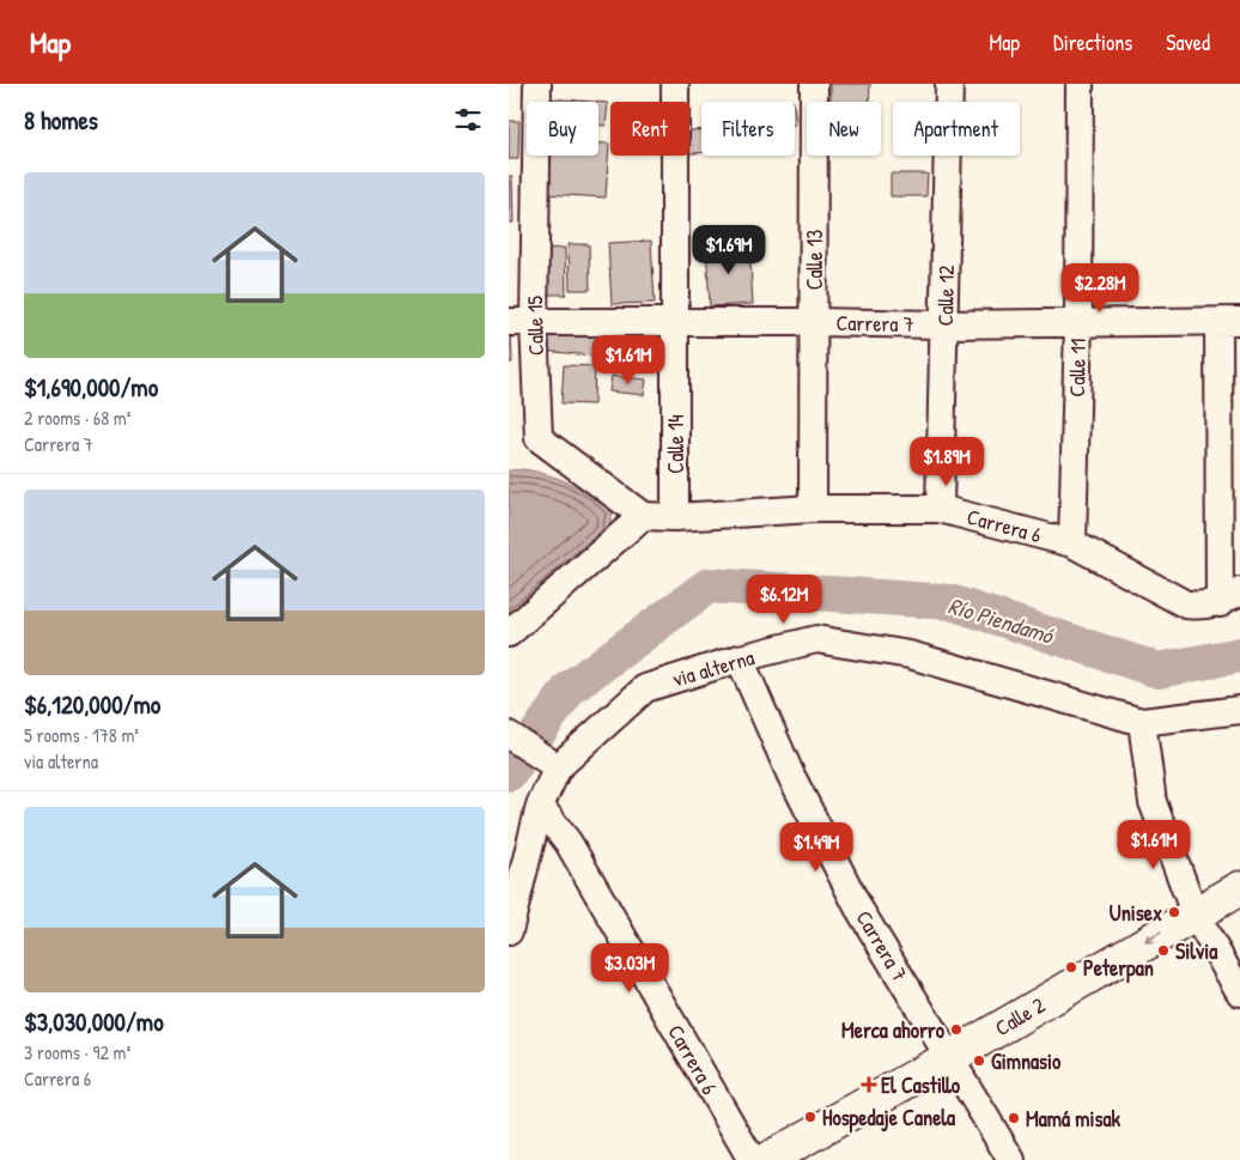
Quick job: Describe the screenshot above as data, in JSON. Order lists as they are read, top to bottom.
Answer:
{
  "streets": {
    "main road": ["Calle 2"],
    "street": [
      "Calle 13",
      "Calle 12",
      "Carrera 7",
      "Calle 15",
      "Calle 11",
      "Calle 14",
      "Carrera 6",
      "via alterna"
    ]
  },
  "crossings": [
    ["Calle 13", "Carrera 7"],
    ["Calle 13", "Carrera 6"],
    ["Calle 12", "Carrera 7"],
    ["Calle 12", "Carrera 6"],
    ["Carrera 7", "Calle 15"],
    ["Carrera 7", "Calle 11"],
    ["Carrera 7", "Calle 14"],
    ["Carrera 7", "via alterna"],
    ["Carrera 7", "Calle 2"],
    ["Calle 15", "Carrera 6"],
    ["Calle 11", "Carrera 6"],
    ["Calle 14", "Carrera 6"],
    ["Carrera 6", "via alterna"]
  ],
  "one_way": ["Calle 2"],
  "water": ["Río Piendamó"],
  "places": {
    "other": [
      "Unisex",
      "Silvia",
      "Peterpan",
      "Merca ahorro",
      "Gimnasio",
      "Hospedaje Canela",
      "Mamá misak"
    ],
    "health": ["El Castillo"]
  },
  "page": {
    "header": "Map",
    "nav": ["Map", "Directions", "Saved"],
    "heading": "8 homes",
    "chip": [
      "Buy",
      "Rent",
      "Filters",
      "New",
      "Apartment"
    ],
    "list": [
      {
        "name": "$1,690,000/mo",
        "note": "2 rooms · 68 m² · Carrera 7"
      },
      {
        "name": "$6,120,000/mo",
        "note": "5 rooms · 178 m² · via alterna"
      },
      {
        "name": "$3,030,000/mo",
        "note": "3 rooms · 92 m² · Carrera 6"
      }
    ],
    "price": [
      "$1.69M",
      "$2.28M",
      "$1.61M",
      "$1.89M",
      "$6.12M",
      "$1.61M",
      "$1.49M",
      "$3.03M"
    ]
  }
}
